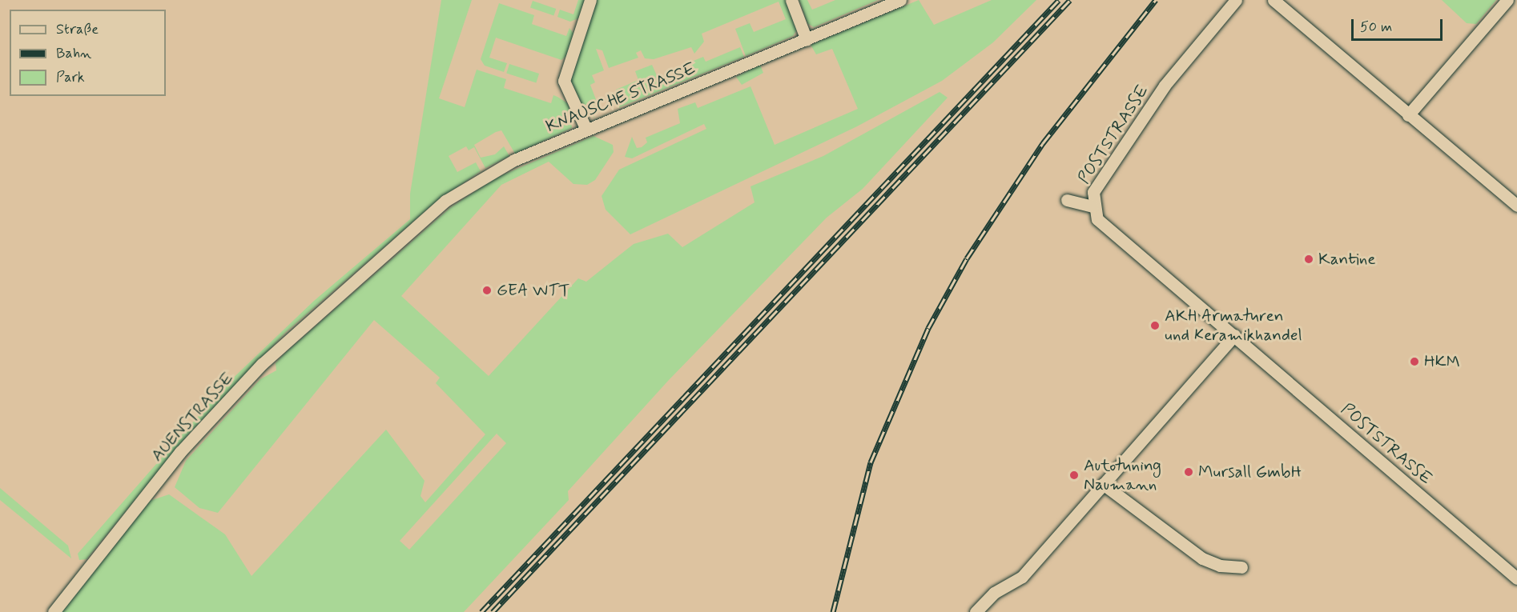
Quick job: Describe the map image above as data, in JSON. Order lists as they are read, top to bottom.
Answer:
{
  "streets": {
    "street": ["KNAUSCHE STRASSE", "POSTSTRASSE", "AUENSTRASSE"]
  },
  "crossings": [
    ["KNAUSCHE STRASSE", "AUENSTRASSE"]
  ],
  "places": [
    "Kantine",
    "GEA WTT",
    "AKH Armaturen und Keramikhandel",
    "HKM",
    "Mursall GmbH",
    "Autotuning Naumann"
  ],
  "legend": ["Straße", "Bahn", "Park"],
  "scale_bar": "50 m"
}
